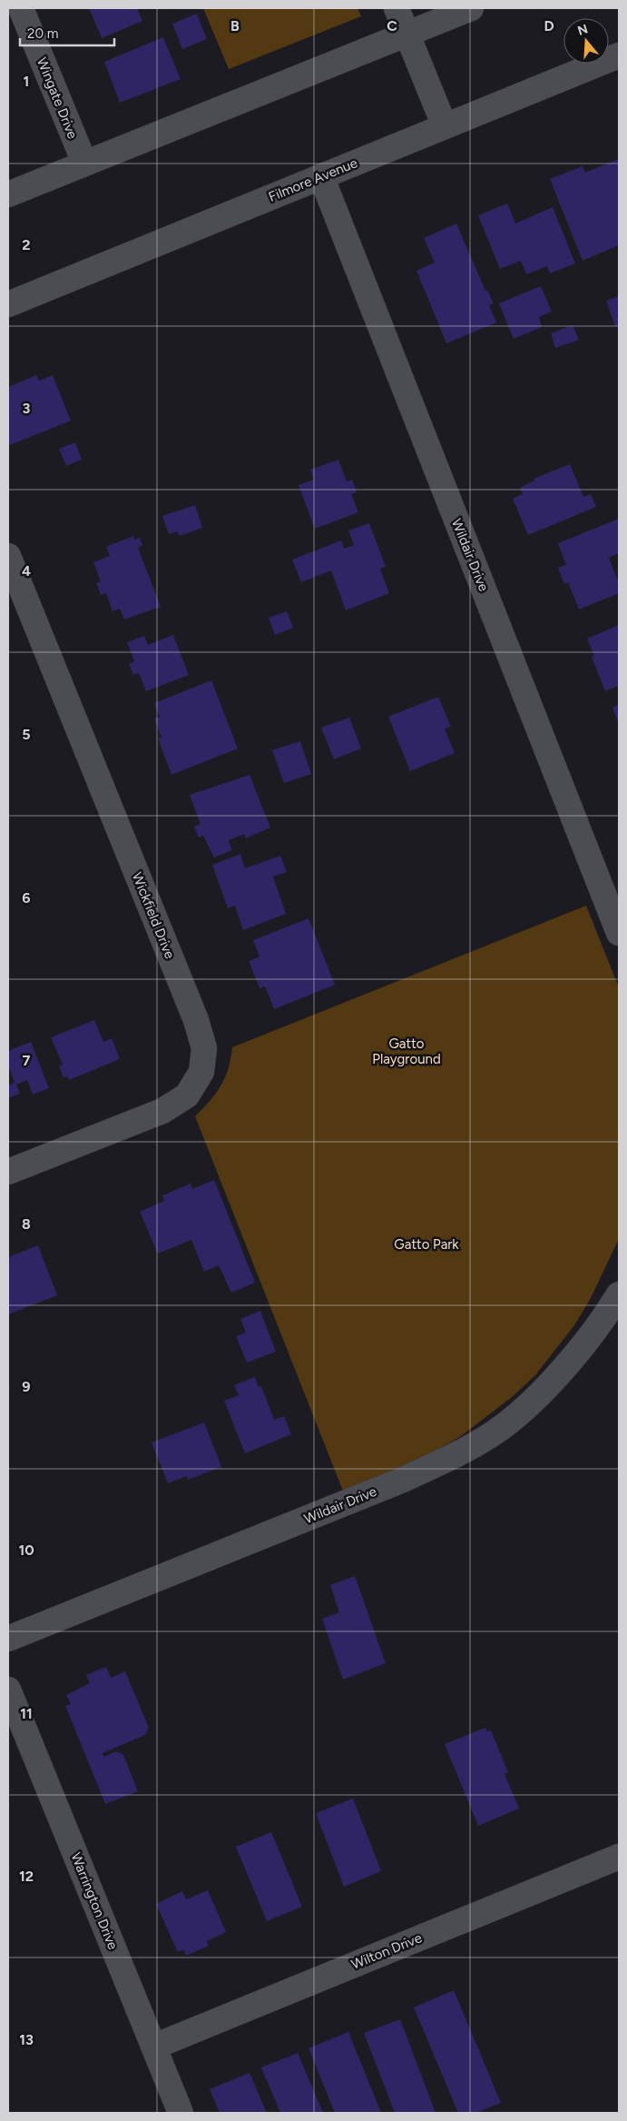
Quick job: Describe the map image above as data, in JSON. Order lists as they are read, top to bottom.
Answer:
{
  "streets": {
    "street": [
      "Wingate Drive",
      "Filmore Avenue",
      "Wildair Drive",
      "Wickfield Drive",
      "Warrington Drive",
      "Wilton Drive"
    ]
  },
  "crossings": [
    ["Filmore Avenue", "Wildair Drive"],
    ["Warrington Drive", "Wilton Drive"]
  ],
  "parks": ["Gatto Playground", "Gatto Park"],
  "scale_bar": "20 m",
  "north": "top",
  "grid": {
    "columns": ["B", "C", "D"],
    "rows": [
      "1",
      "2",
      "3",
      "4",
      "5",
      "6",
      "7",
      "8",
      "9",
      "10",
      "11",
      "12",
      "13"
    ]
  }
}
